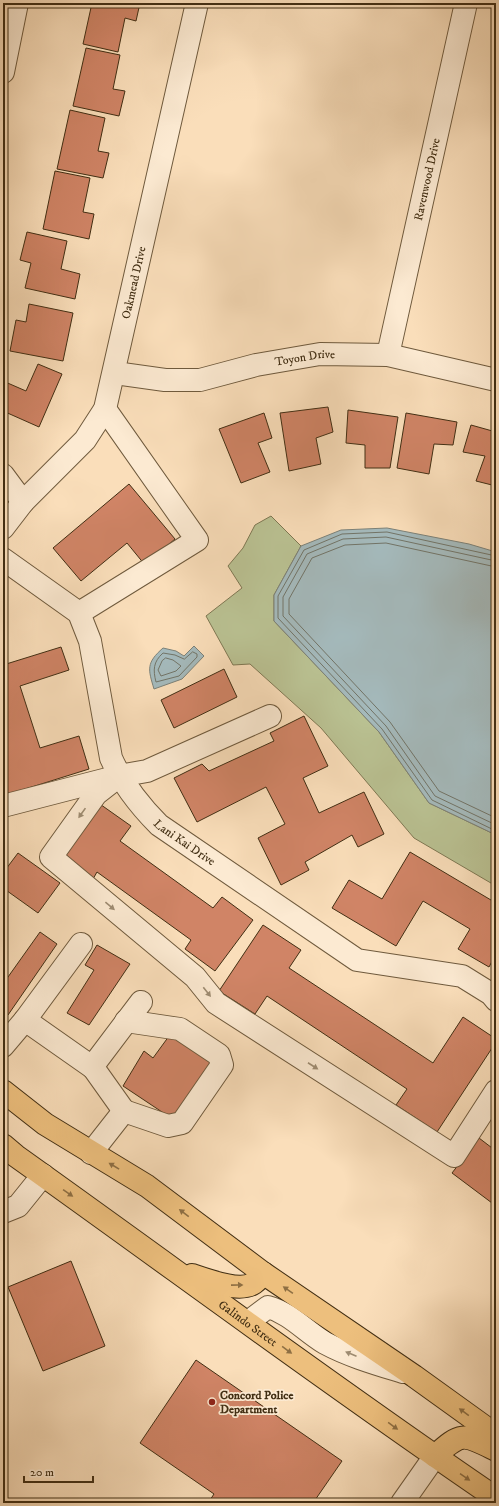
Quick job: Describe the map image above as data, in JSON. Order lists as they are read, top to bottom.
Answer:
{
  "streets": {
    "main road": ["Galindo Street"],
    "street": [
      "Ravenwood Drive",
      "Oakmead Drive",
      "Toyon Drive",
      "Lani Kai Drive"
    ]
  },
  "crossings": [
    ["Ravenwood Drive", "Toyon Drive"],
    ["Oakmead Drive", "Toyon Drive"]
  ],
  "places": ["Concord Police Department"],
  "scale_bar": "20 m"
}
